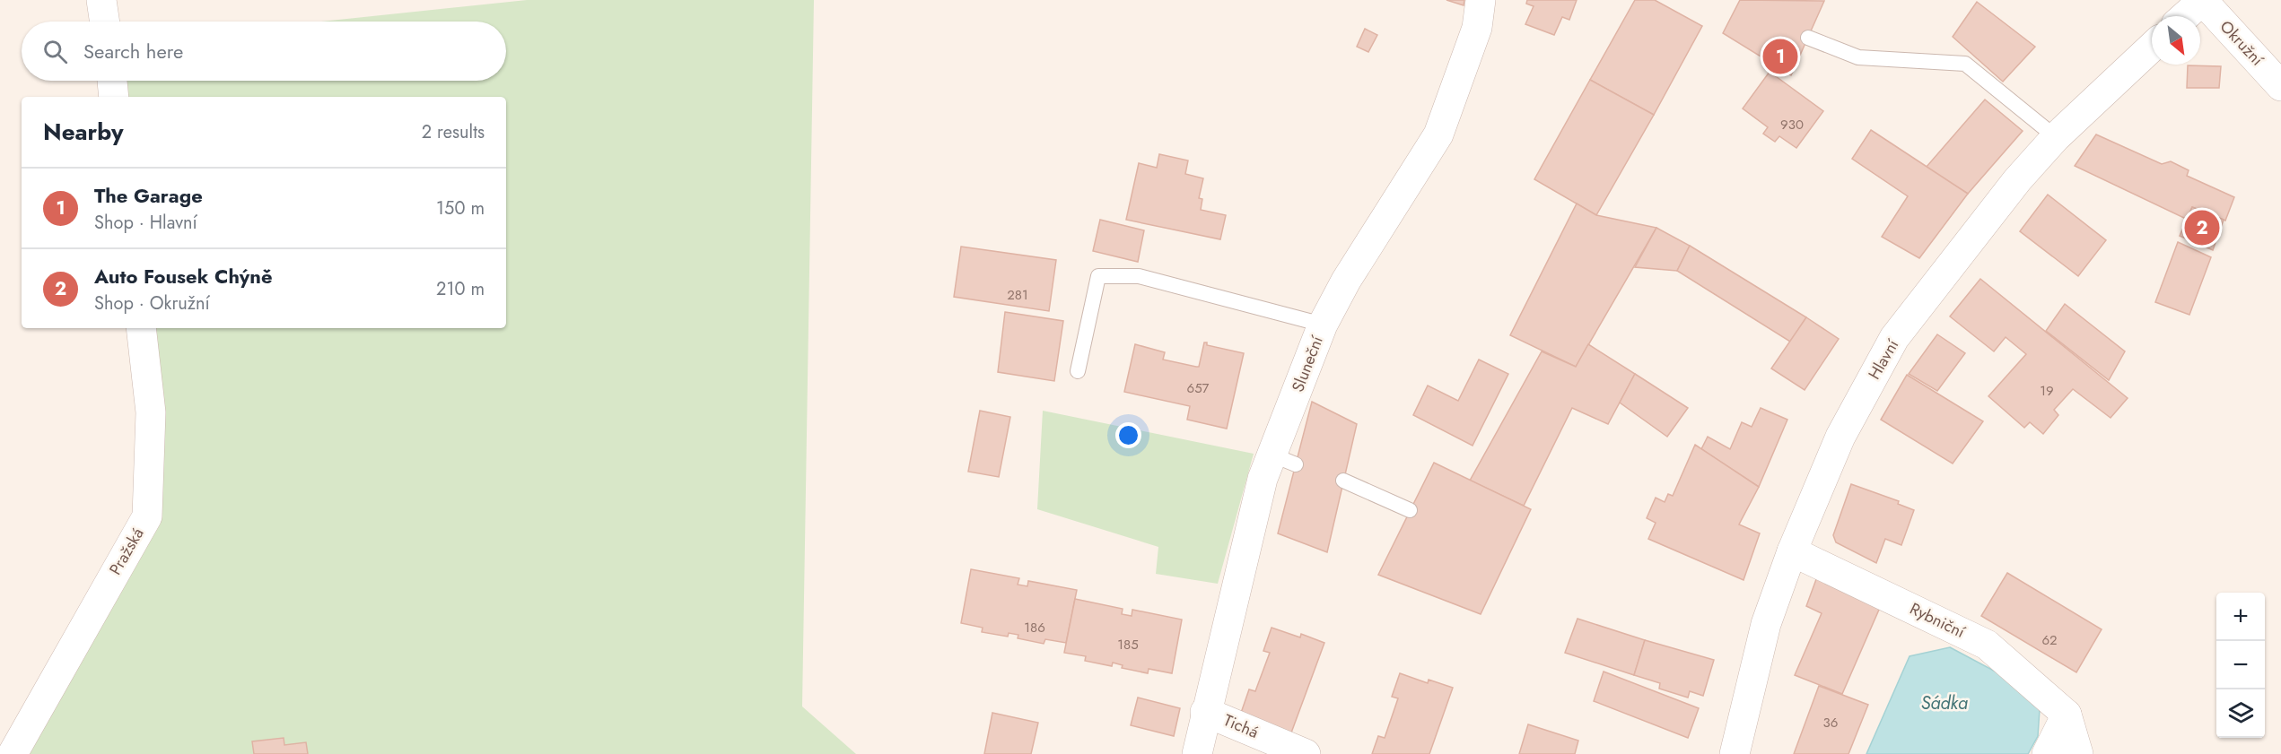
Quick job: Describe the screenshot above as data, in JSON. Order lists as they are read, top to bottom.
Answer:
{
  "streets": {
    "street": [
      "Okružní",
      "Hlavní",
      "Sluneční",
      "Pražská",
      "Rybniční",
      "Tichá"
    ]
  },
  "crossings": [
    ["Hlavní", "Rybniční"],
    ["Sluneční", "Tichá"]
  ],
  "water": ["Sádka"],
  "house_numbers": [
    "930",
    "281",
    "657",
    "19",
    "186",
    "62",
    "185",
    "36"
  ],
  "north": "bottom right",
  "page": {
    "search": "Search here",
    "pins": ["1", "2"],
    "heading": ["Nearby", "2 results"],
    "list": [
      {
        "mark": "1",
        "name": "The Garage",
        "note": "Shop · Hlavní",
        "value": "150 m"
      },
      {
        "mark": "2",
        "name": "Auto Fousek Chýně",
        "note": "Shop · Okružní",
        "value": "210 m"
      }
    ],
    "map_buttons": ["+", "−"]
  }
}
